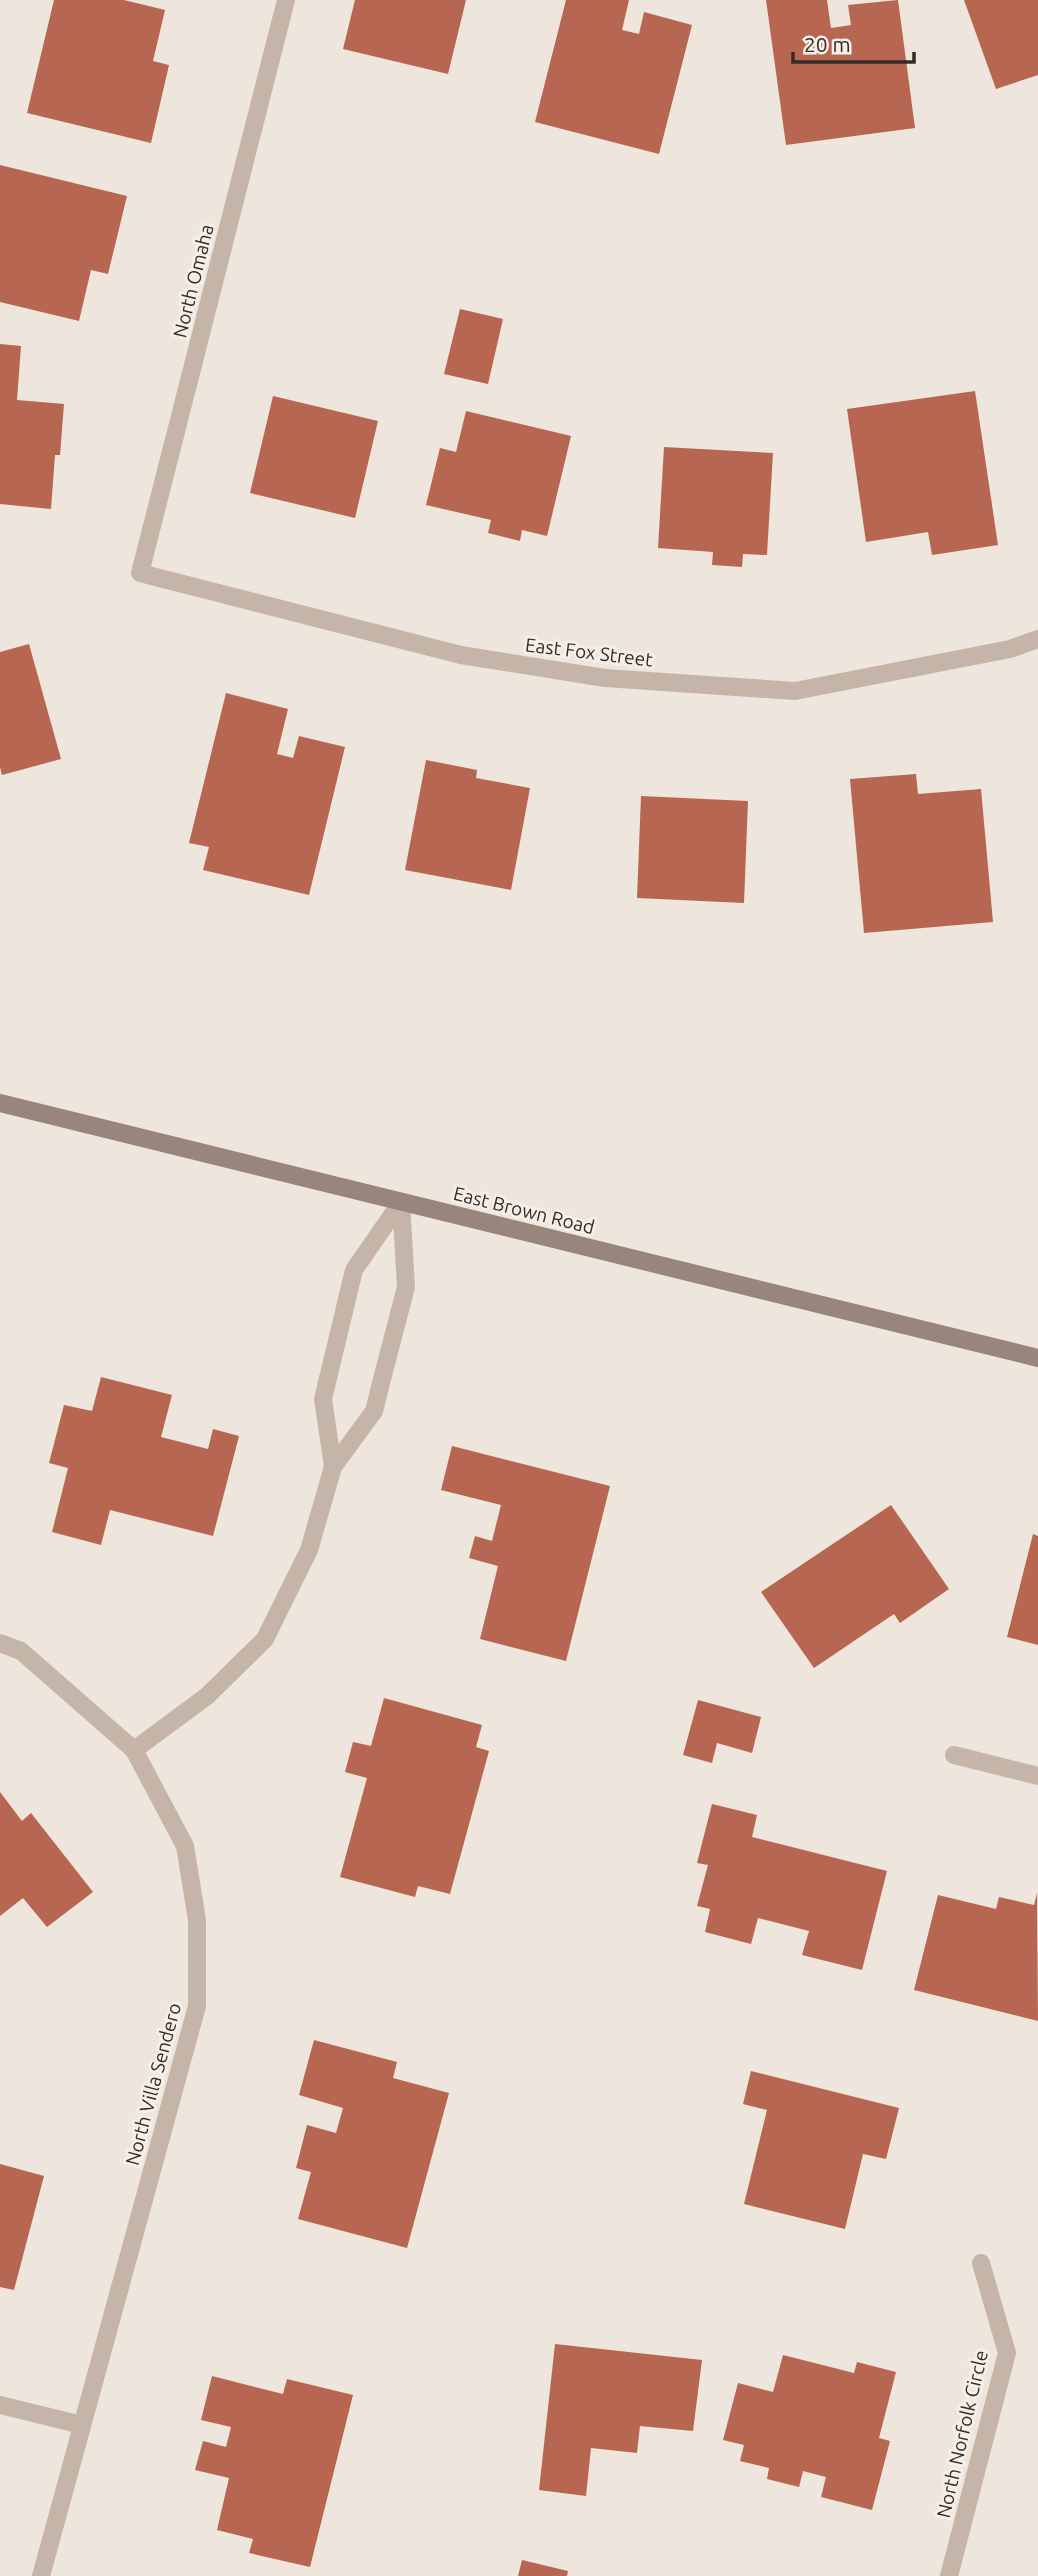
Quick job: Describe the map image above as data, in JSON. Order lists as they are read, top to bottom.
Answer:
{
  "streets": {
    "main road": ["East Brown Road"],
    "street": [
      "North Omaha",
      "East Fox Street",
      "North Villa Sendero",
      "North Norfolk Circle"
    ]
  },
  "crossings": [
    ["North Omaha", "East Fox Street"]
  ],
  "scale_bar": "20 m"
}
